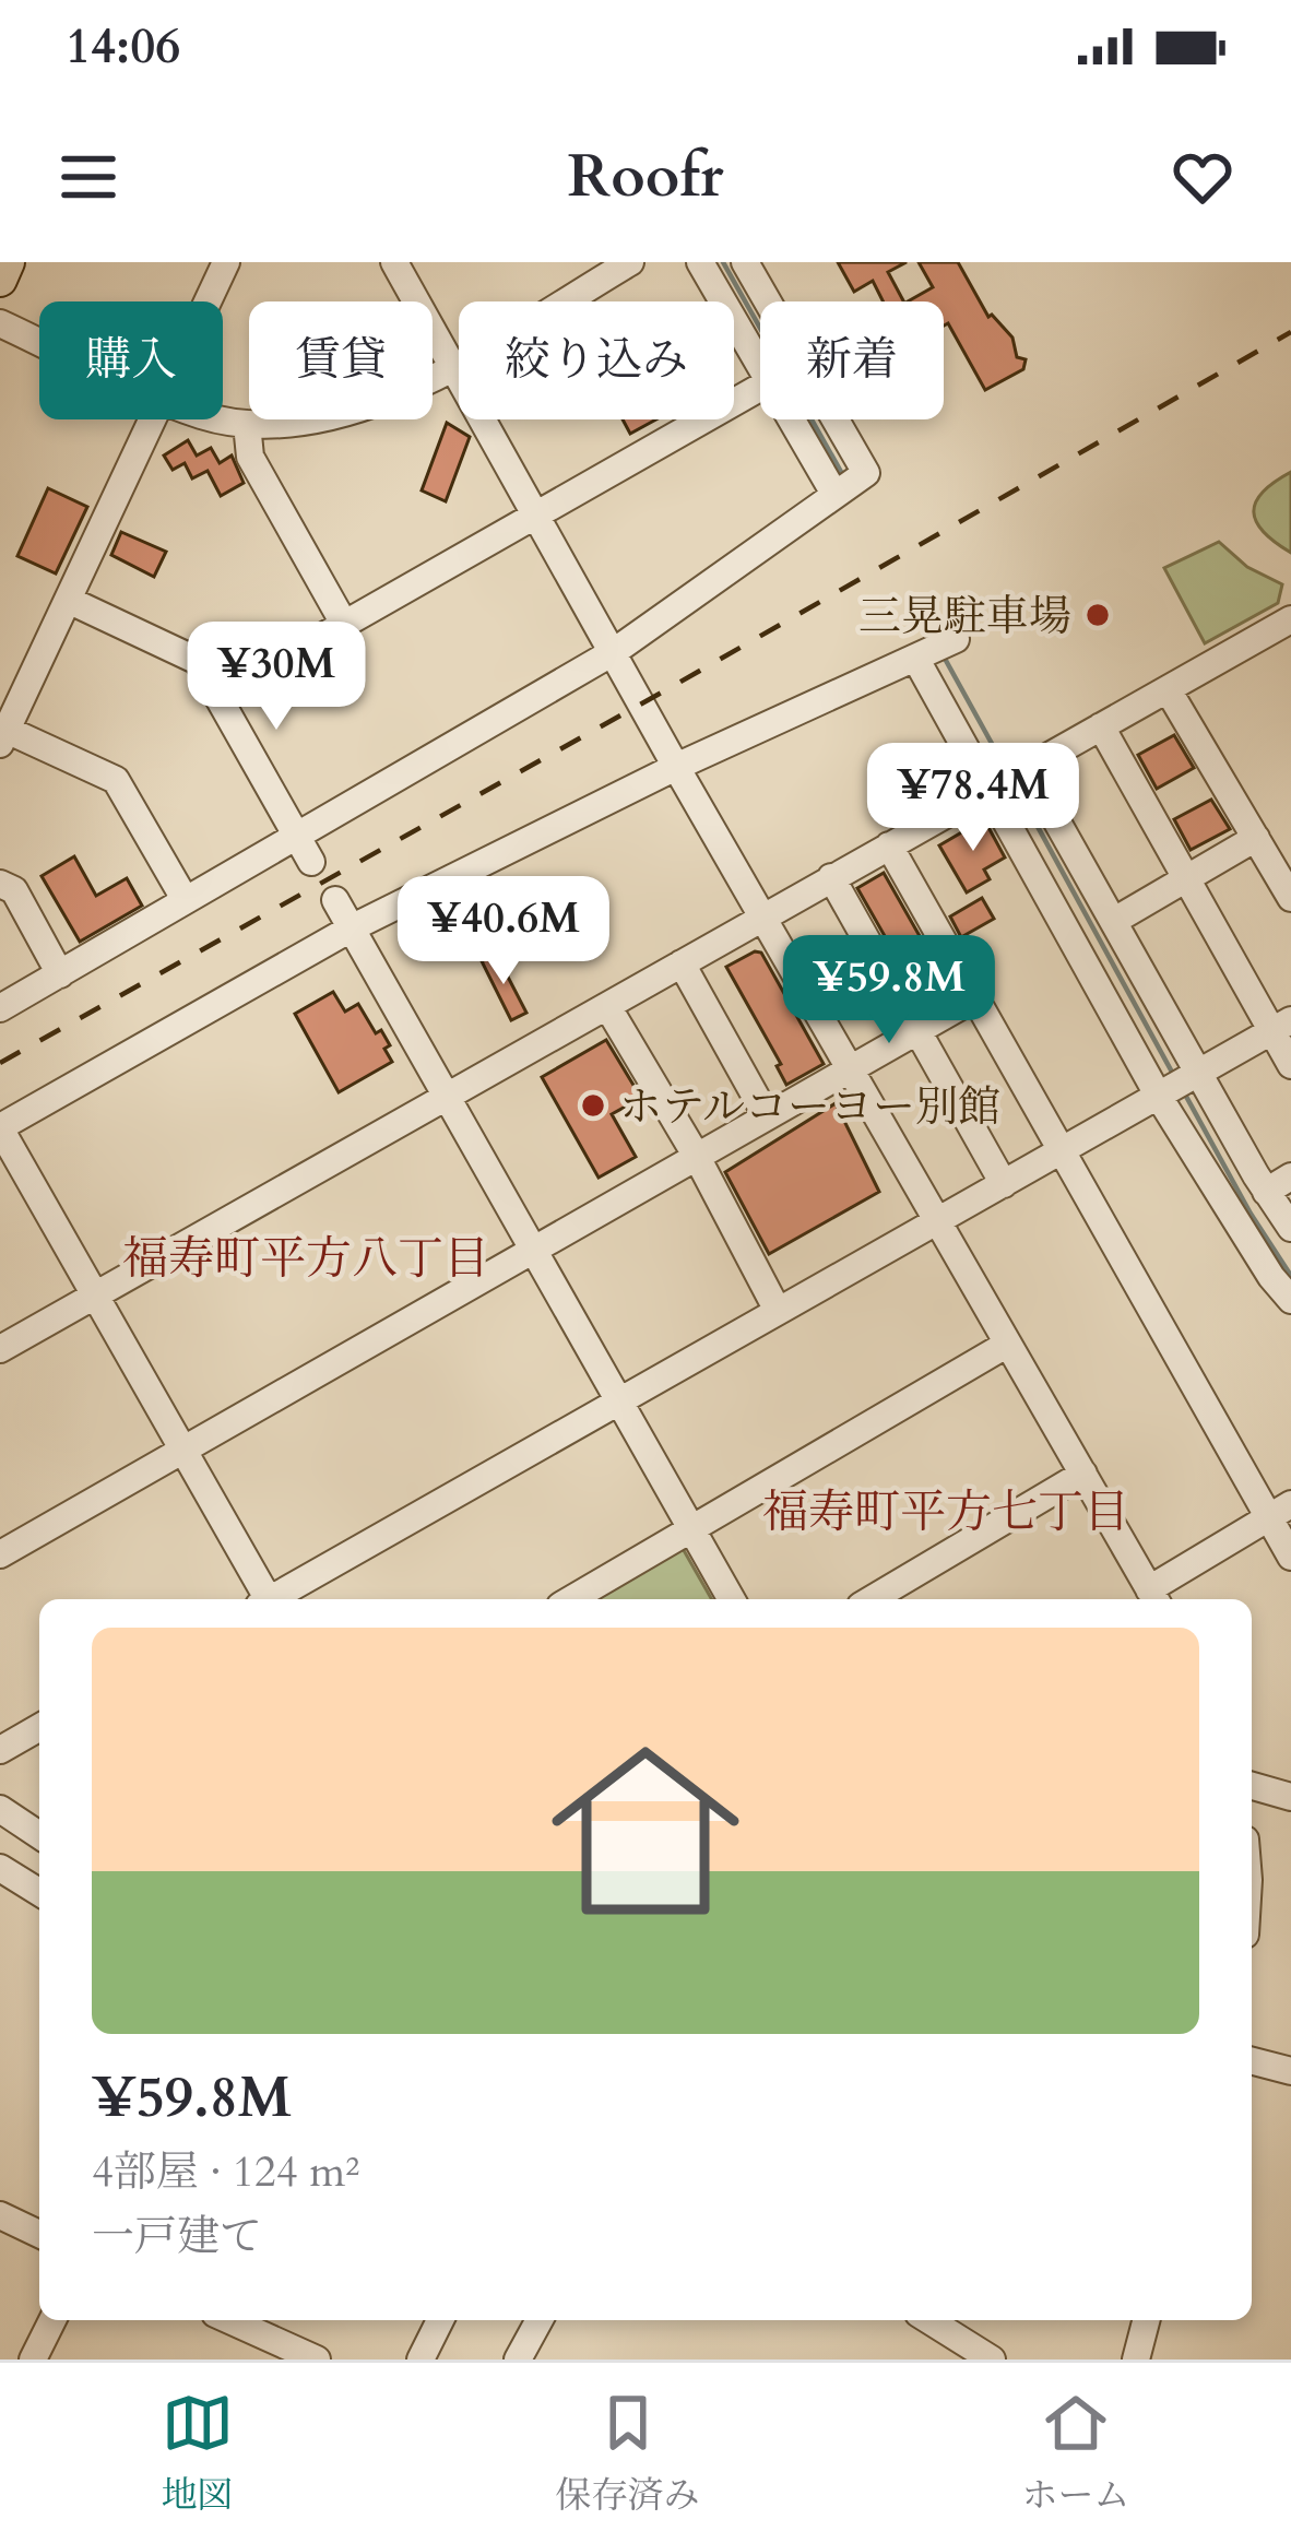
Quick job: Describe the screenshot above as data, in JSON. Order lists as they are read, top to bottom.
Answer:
{
  "districts": ["福寿町平方八丁目", "福寿町平方七丁目"],
  "places": ["三晃駐車場", "ホテルコーヨー別館"],
  "page": {
    "status": "14:06",
    "header": "Roofr",
    "chip": [
      "購入",
      "賃貸",
      "絞り込み",
      "新着"
    ],
    "price": [
      "¥30M",
      "¥78.4M",
      "¥40.6M",
      "¥59.8M"
    ],
    "list": [
      {
        "name": "¥59.8M",
        "note": "4部屋 · 124 m² · 一戸建て"
      }
    ],
    "tabs": ["地図", "保存済み", "ホーム"]
  }
}
